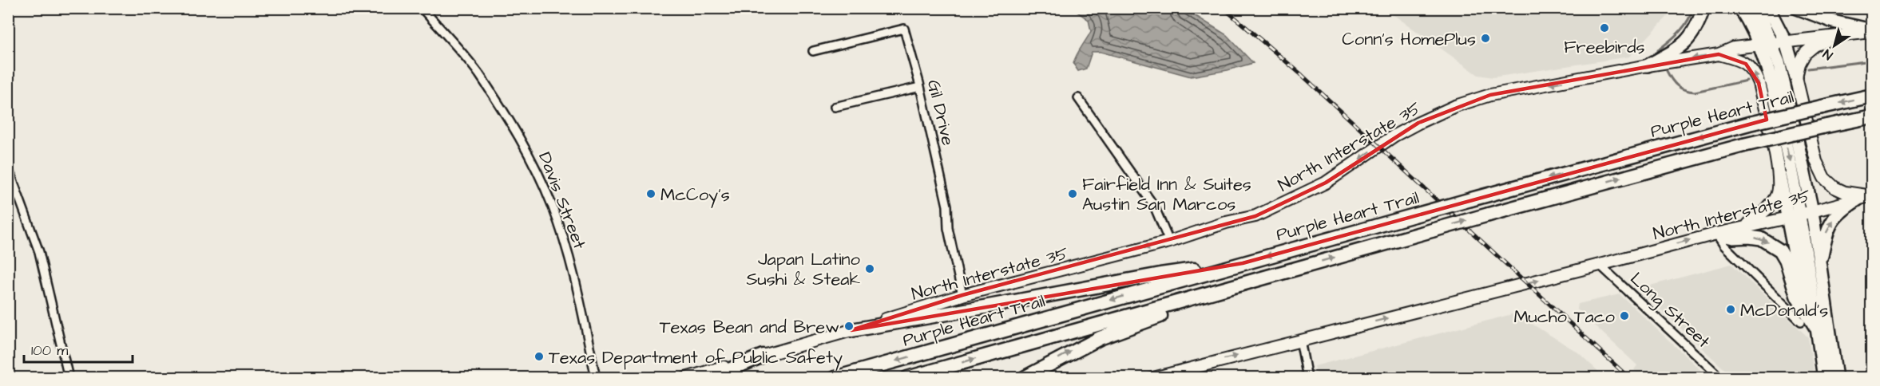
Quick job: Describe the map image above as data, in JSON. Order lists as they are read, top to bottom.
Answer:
{
  "streets": {
    "highway": ["Purple Heart Trail"],
    "main road": ["North Interstate 35"],
    "street": ["Gil Drive", "Davis Street", "Long Street"]
  },
  "crossings": [
    ["Gil Drive", "North Interstate 35"],
    ["North Interstate 35", "Long Street"]
  ],
  "places": [
    "Freebirds",
    "Conn's HomePlus",
    "McCoy's",
    "Fairfield Inn & Suites Austin San Marcos",
    "Japan Latino Sushi & Steak",
    "McDonald's",
    "Mucho Taco",
    "Texas Bean and Brew",
    "Texas Department of Public Safety"
  ],
  "scale_bar": "100 m",
  "north": "bottom left"
}
